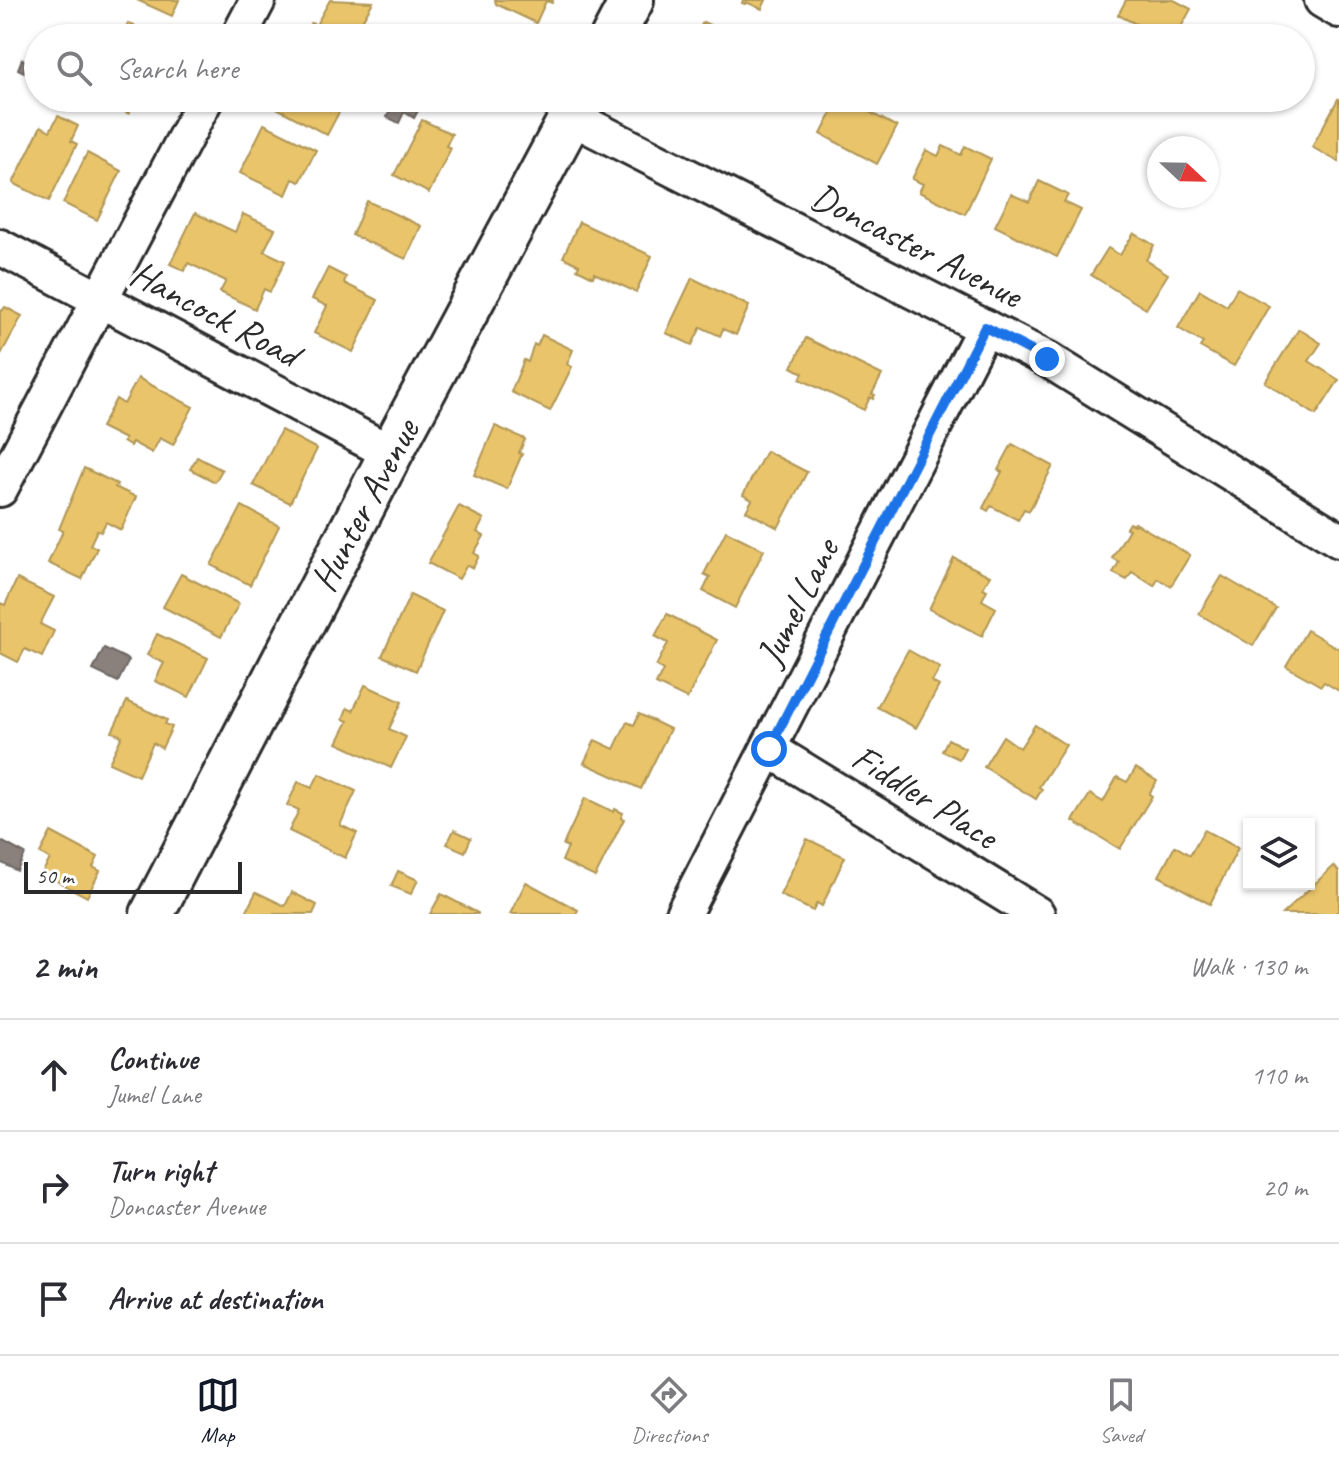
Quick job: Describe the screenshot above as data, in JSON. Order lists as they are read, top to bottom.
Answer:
{
  "streets": {
    "street": [
      "Doncaster Avenue",
      "Hancock Road",
      "Hunter Avenue",
      "Jumel Lane",
      "Fiddler Place"
    ]
  },
  "crossings": [
    ["Doncaster Avenue", "Jumel Lane"],
    ["Hancock Road", "Hunter Avenue"],
    ["Jumel Lane", "Fiddler Place"]
  ],
  "scale_bar": "50 m",
  "north": "right",
  "page": {
    "search": "Search here",
    "scale": "50 m",
    "heading": ["2 min", "Walk · 130 m"],
    "list": [
      ["Continue", "Jumel Lane", "110 m"],
      ["Turn right", "Doncaster Avenue", "20 m"],
      "Arrive at destination"
    ],
    "nav": ["Map", "Directions", "Saved"]
  }
}
